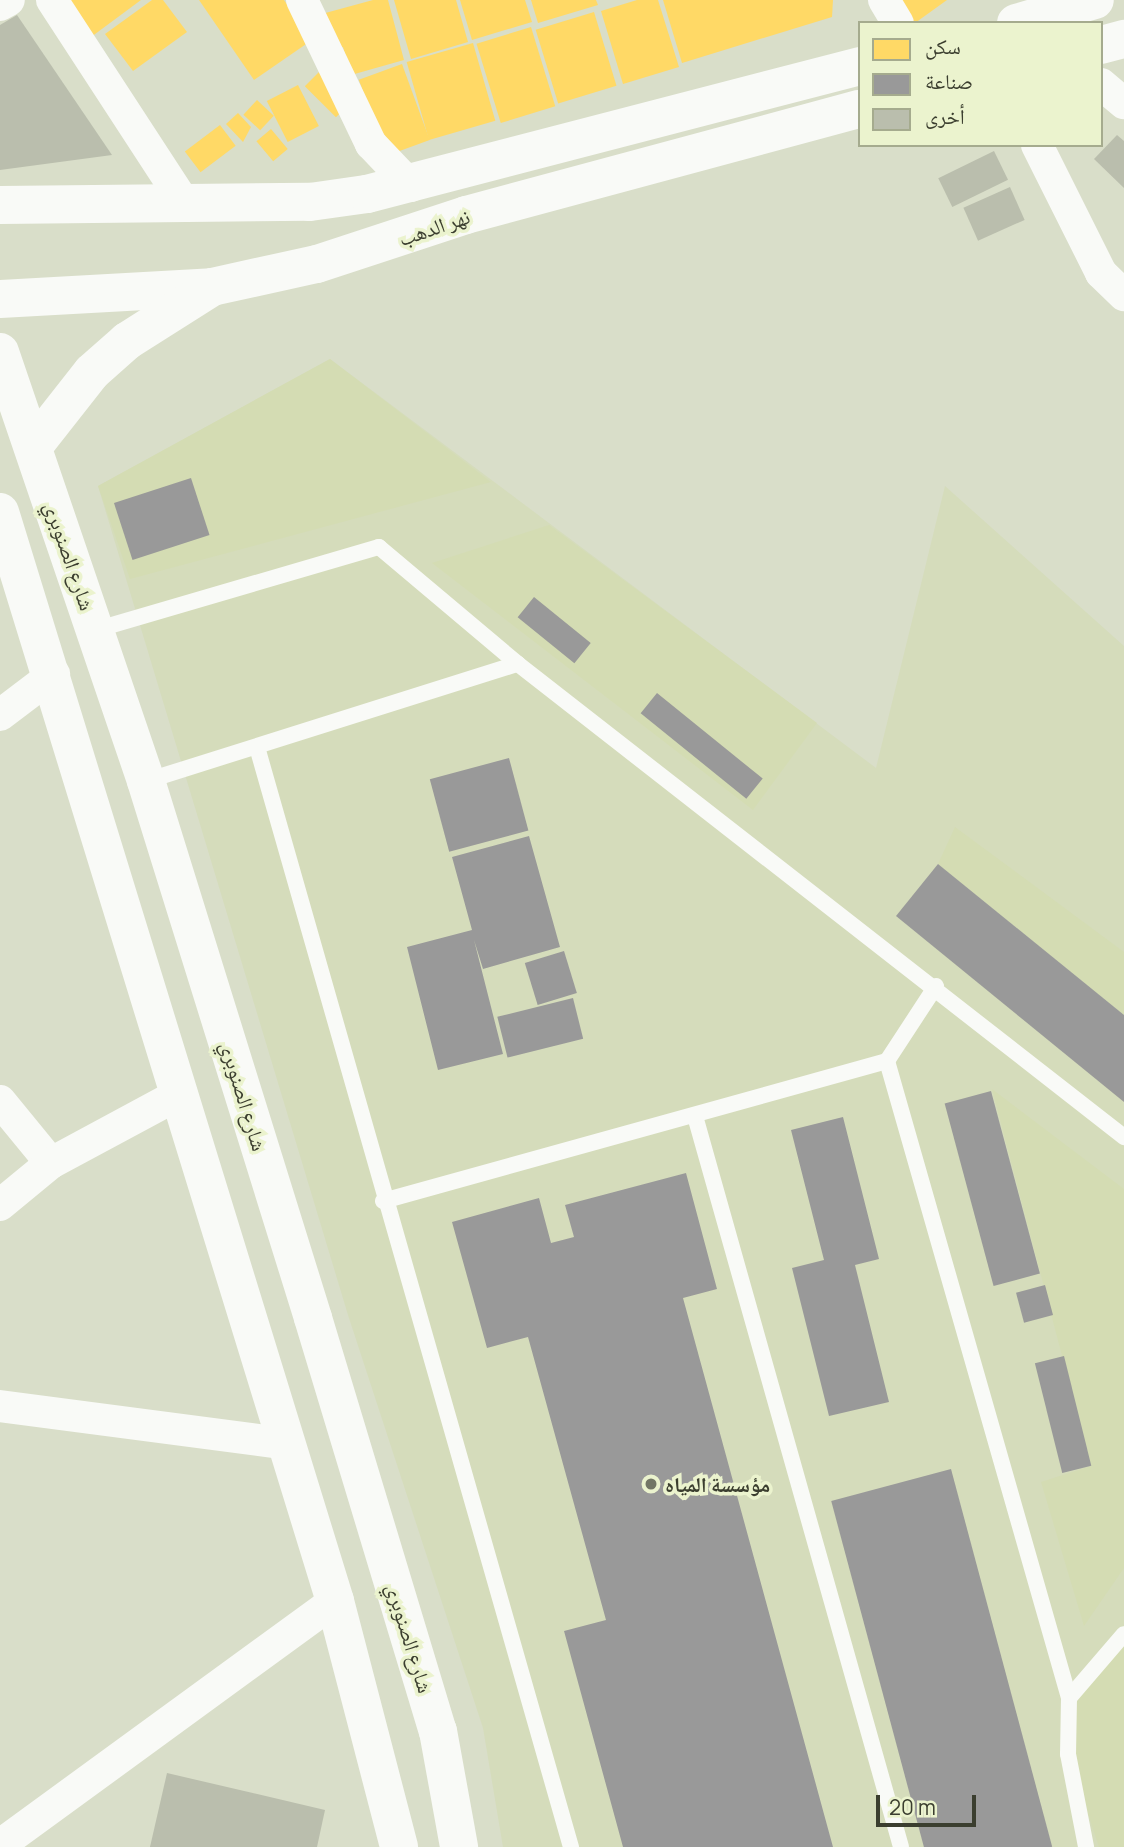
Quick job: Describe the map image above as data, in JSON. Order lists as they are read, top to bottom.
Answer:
{
  "streets": {
    "main road": ["نهر الدهب", "شارع الصنوبري"]
  },
  "places": ["مؤسسة المياه"],
  "legend": ["سكن", "صناعة", "أخرى"],
  "scale_bar": "20 m"
}
